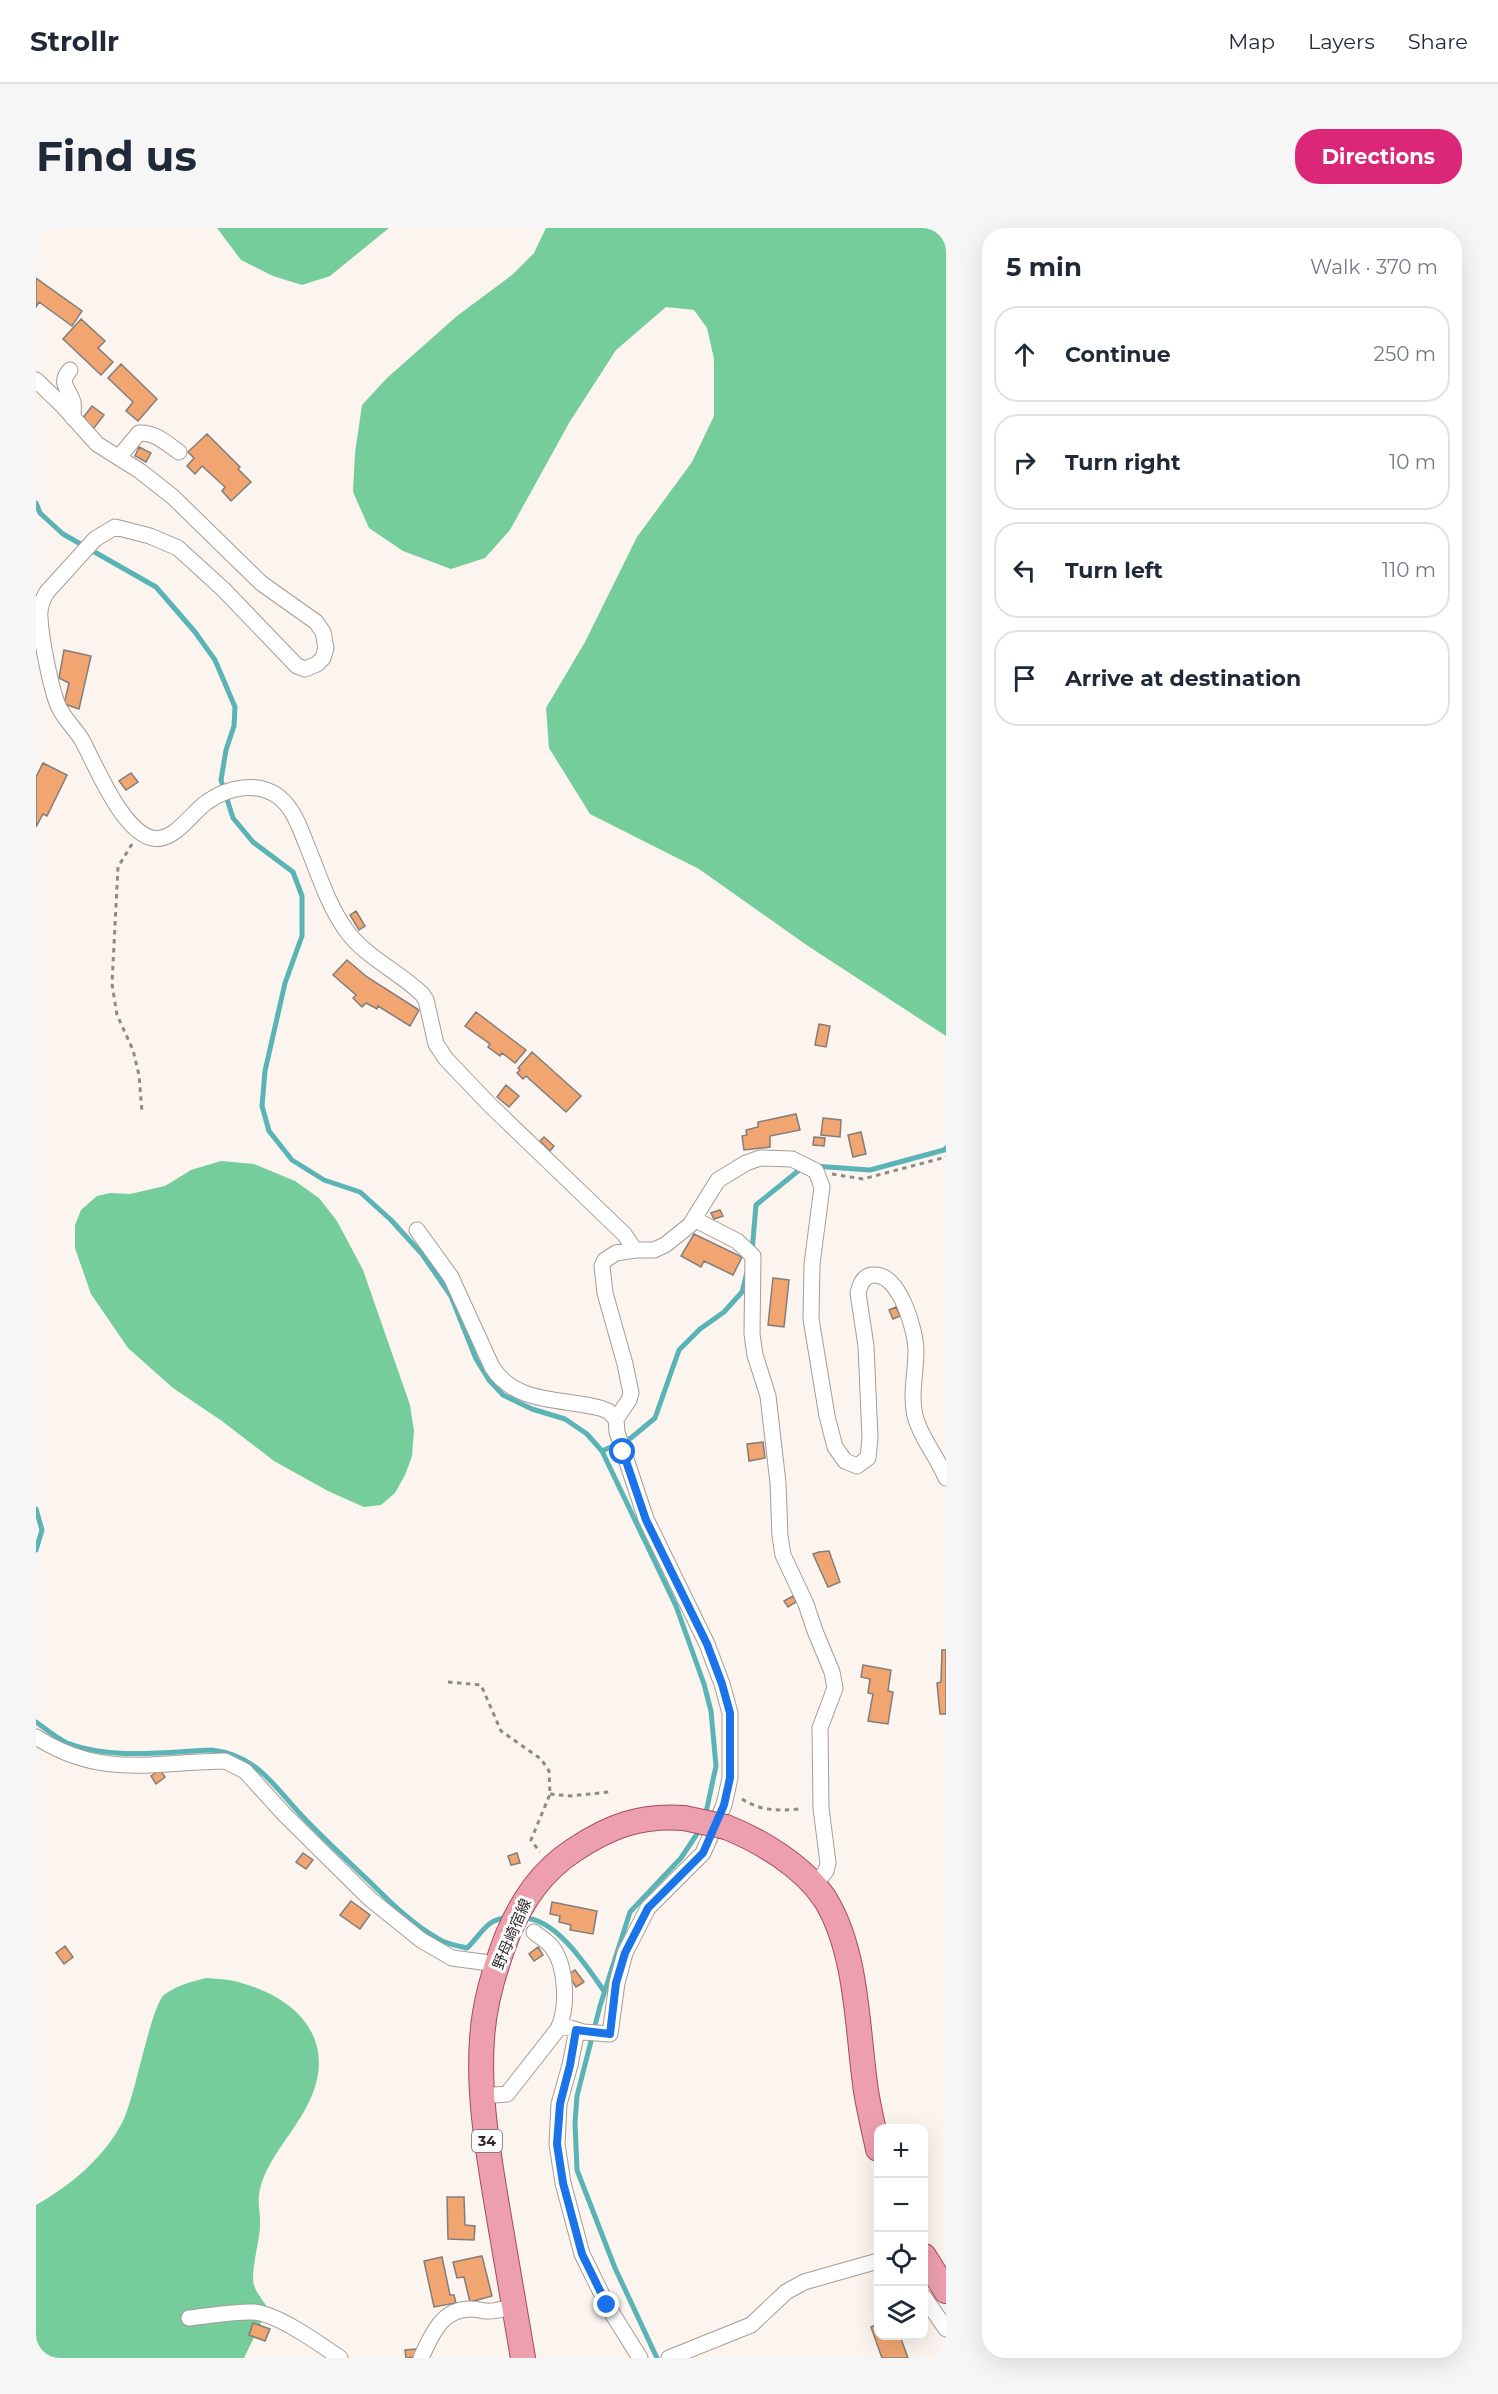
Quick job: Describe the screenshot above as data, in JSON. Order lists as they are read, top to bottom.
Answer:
{
  "streets": {
    "main road": ["野母崎宿線", "34"]
  },
  "page": {
    "header": "Strollr",
    "nav": ["Map", "Layers", "Share"],
    "buttons": "Directions",
    "title": "Find us",
    "heading": ["5 min", "Walk · 370 m"],
    "list": [
      ["Continue", "250 m"],
      ["Turn right", "10 m"],
      ["Turn left", "110 m"],
      "Arrive at destination"
    ],
    "map_buttons": ["+", "−"]
  }
}
